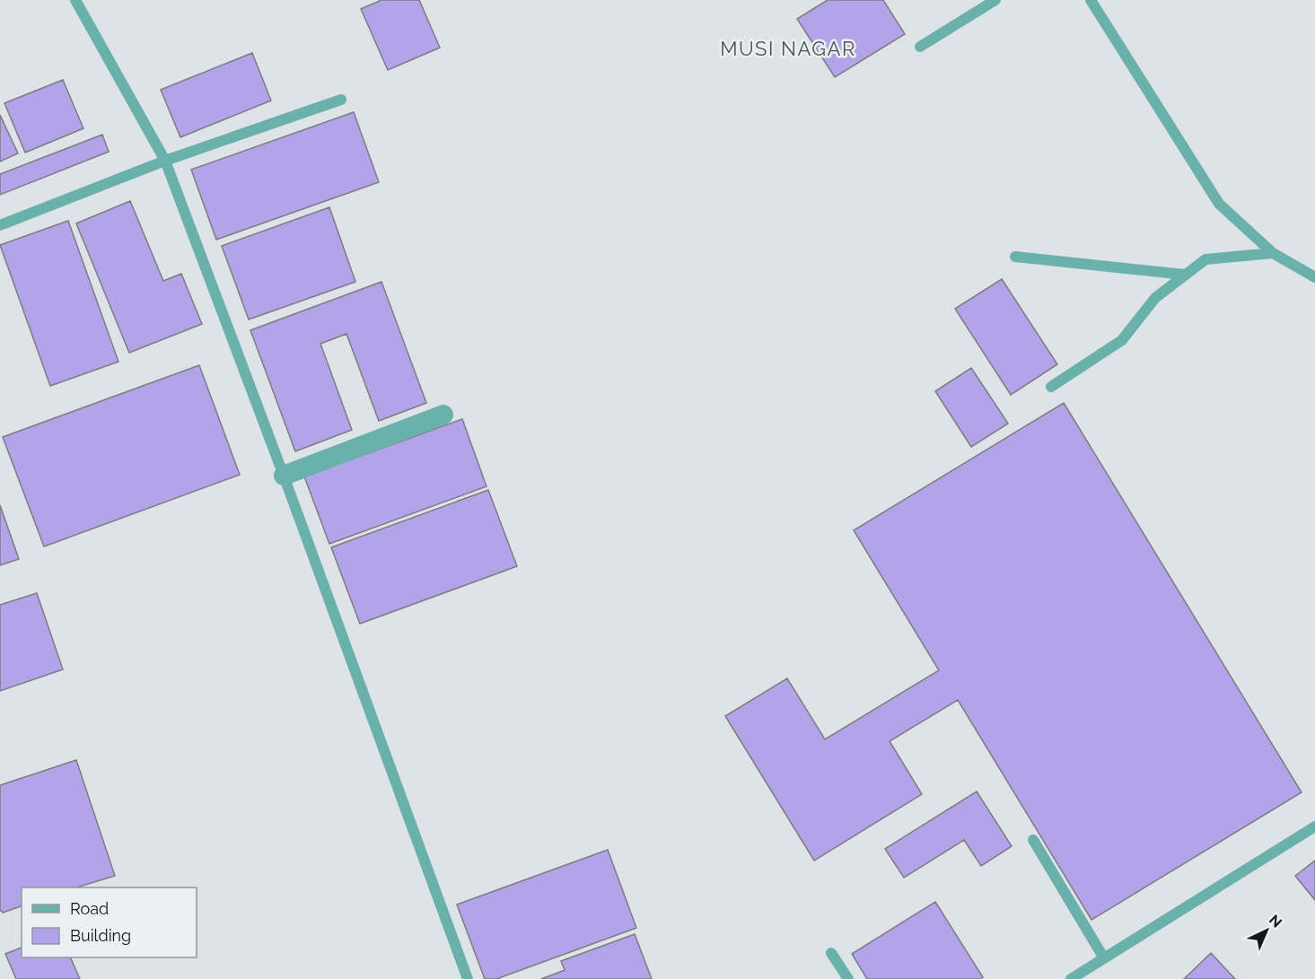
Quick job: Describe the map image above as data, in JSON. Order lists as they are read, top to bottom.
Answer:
{
  "districts": ["MUSI NAGAR"],
  "legend": ["Road", "Building"],
  "north": "top right"
}
